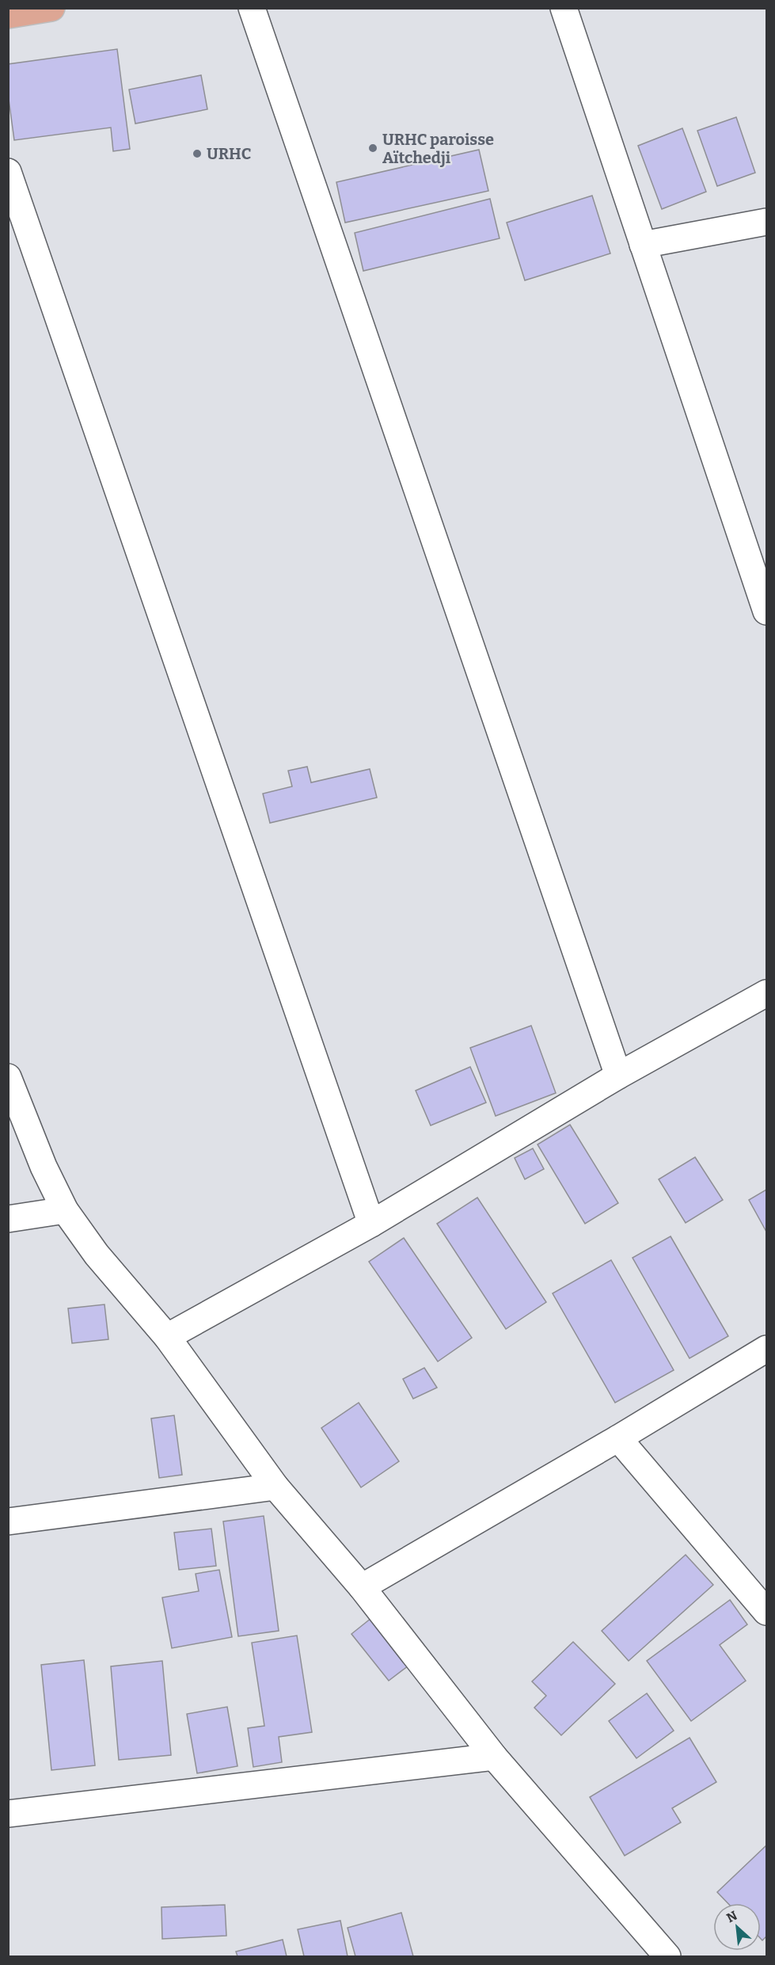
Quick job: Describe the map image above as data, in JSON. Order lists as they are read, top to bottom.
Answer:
{
  "places": ["URHC paroisse Aïtchedji", "URHC"],
  "north": "top left"
}
